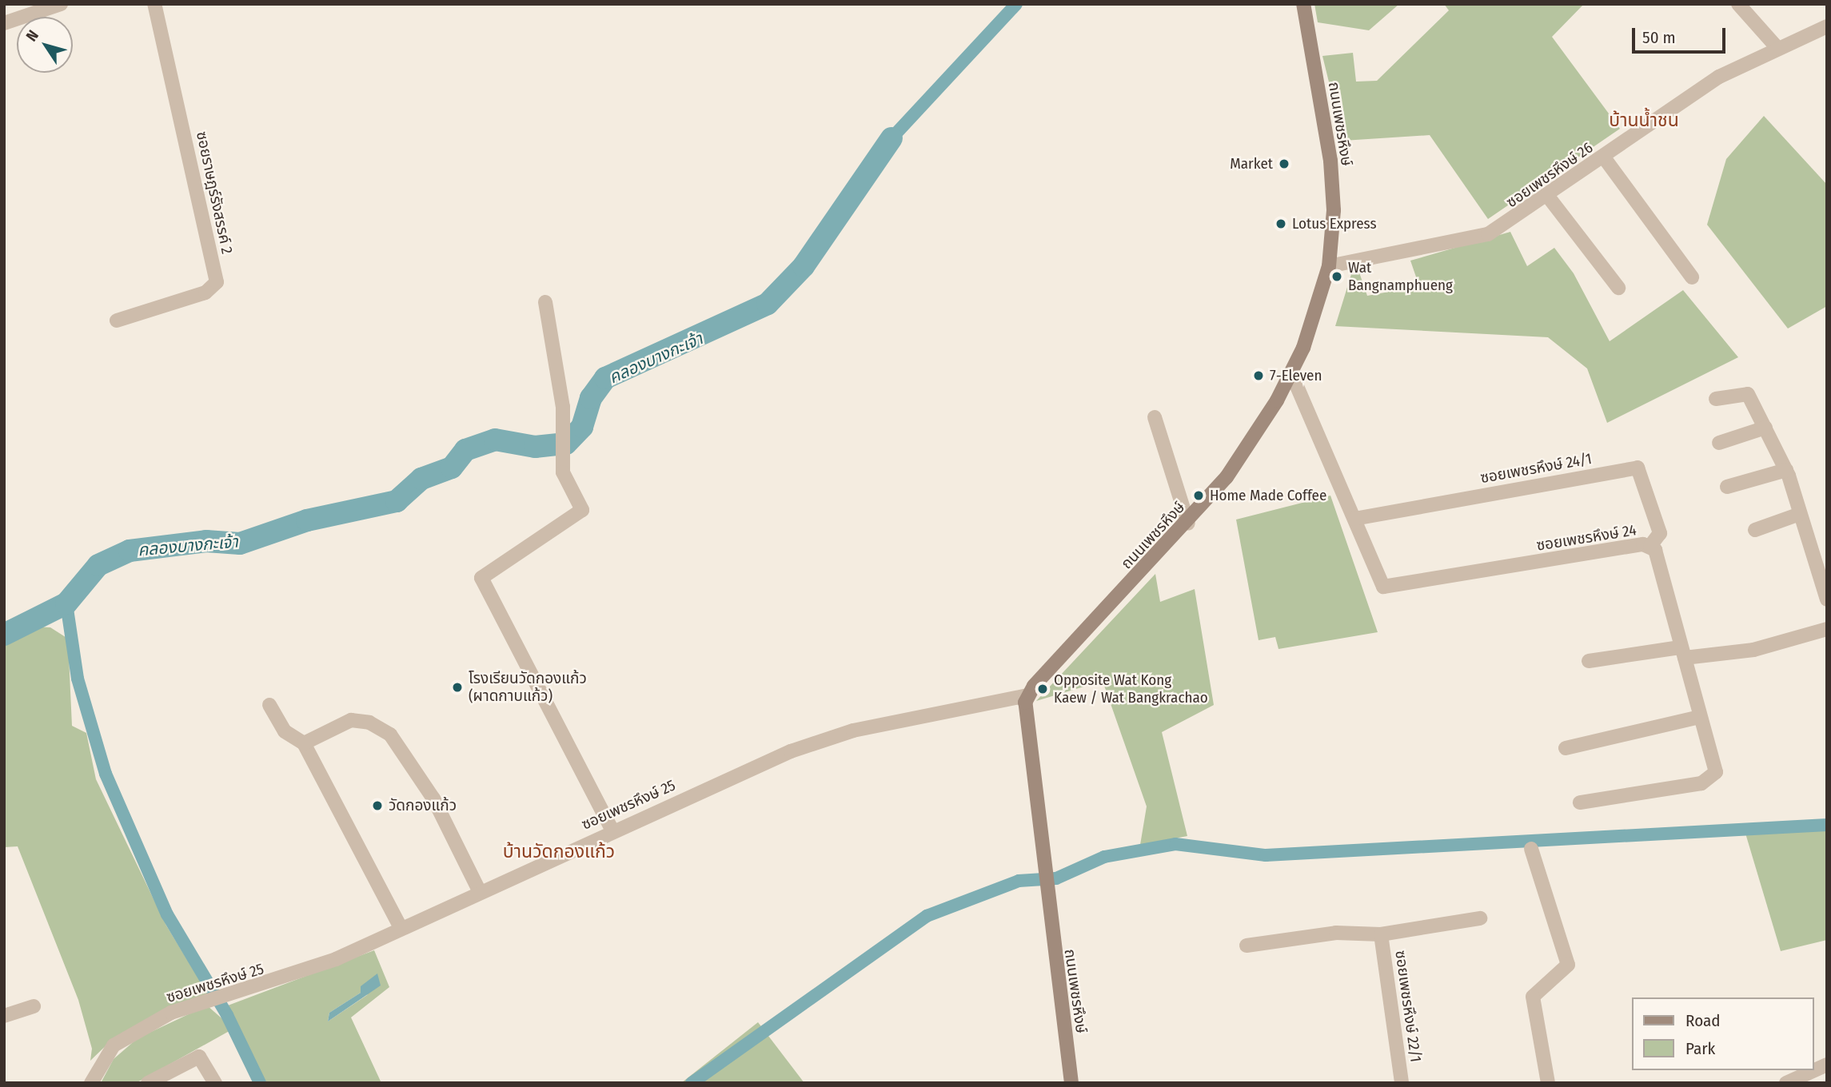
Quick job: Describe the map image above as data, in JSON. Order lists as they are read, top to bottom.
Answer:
{
  "streets": {
    "main road": ["ถนนเพชรหึงษ์"],
    "street": [
      "ซอยเพชรหึงษ์ 26",
      "ซอยราษฎร์รังสรรค์ 2",
      "ซอยเพชรหึงษ์ 24/1",
      "ซอยเพชรหึงษ์ 24",
      "ซอยเพชรหึงษ์ 25",
      "ซอยเพชรหึงษ์ 22/1"
    ]
  },
  "crossings": [
    ["ถนนเพชรหึงษ์", "ซอยเพชรหึงษ์ 26"],
    ["ถนนเพชรหึงษ์", "ซอยเพชรหึงษ์ 24"],
    ["ถนนเพชรหึงษ์", "ซอยเพชรหึงษ์ 25"],
    ["ซอยเพชรหึงษ์ 24/1", "ซอยเพชรหึงษ์ 24"]
  ],
  "districts": ["บ้านน้ำชน", "บ้านวัดกองแก้ว"],
  "water": ["คลองบางกะเจ้า"],
  "places": [
    "Market",
    "Lotus Express",
    "Wat Bangnamphueng",
    "7-Eleven",
    "Home Made Coffee",
    "โรงเรียนวัดกองแก้ว (ผาดกาบแก้ว)",
    "Opposite Wat Kong Kaew / Wat Bangkrachao",
    "วัดกองแก้ว"
  ],
  "legend": ["Road", "Park"],
  "scale_bar": "50 m",
  "north": "top left"
}
